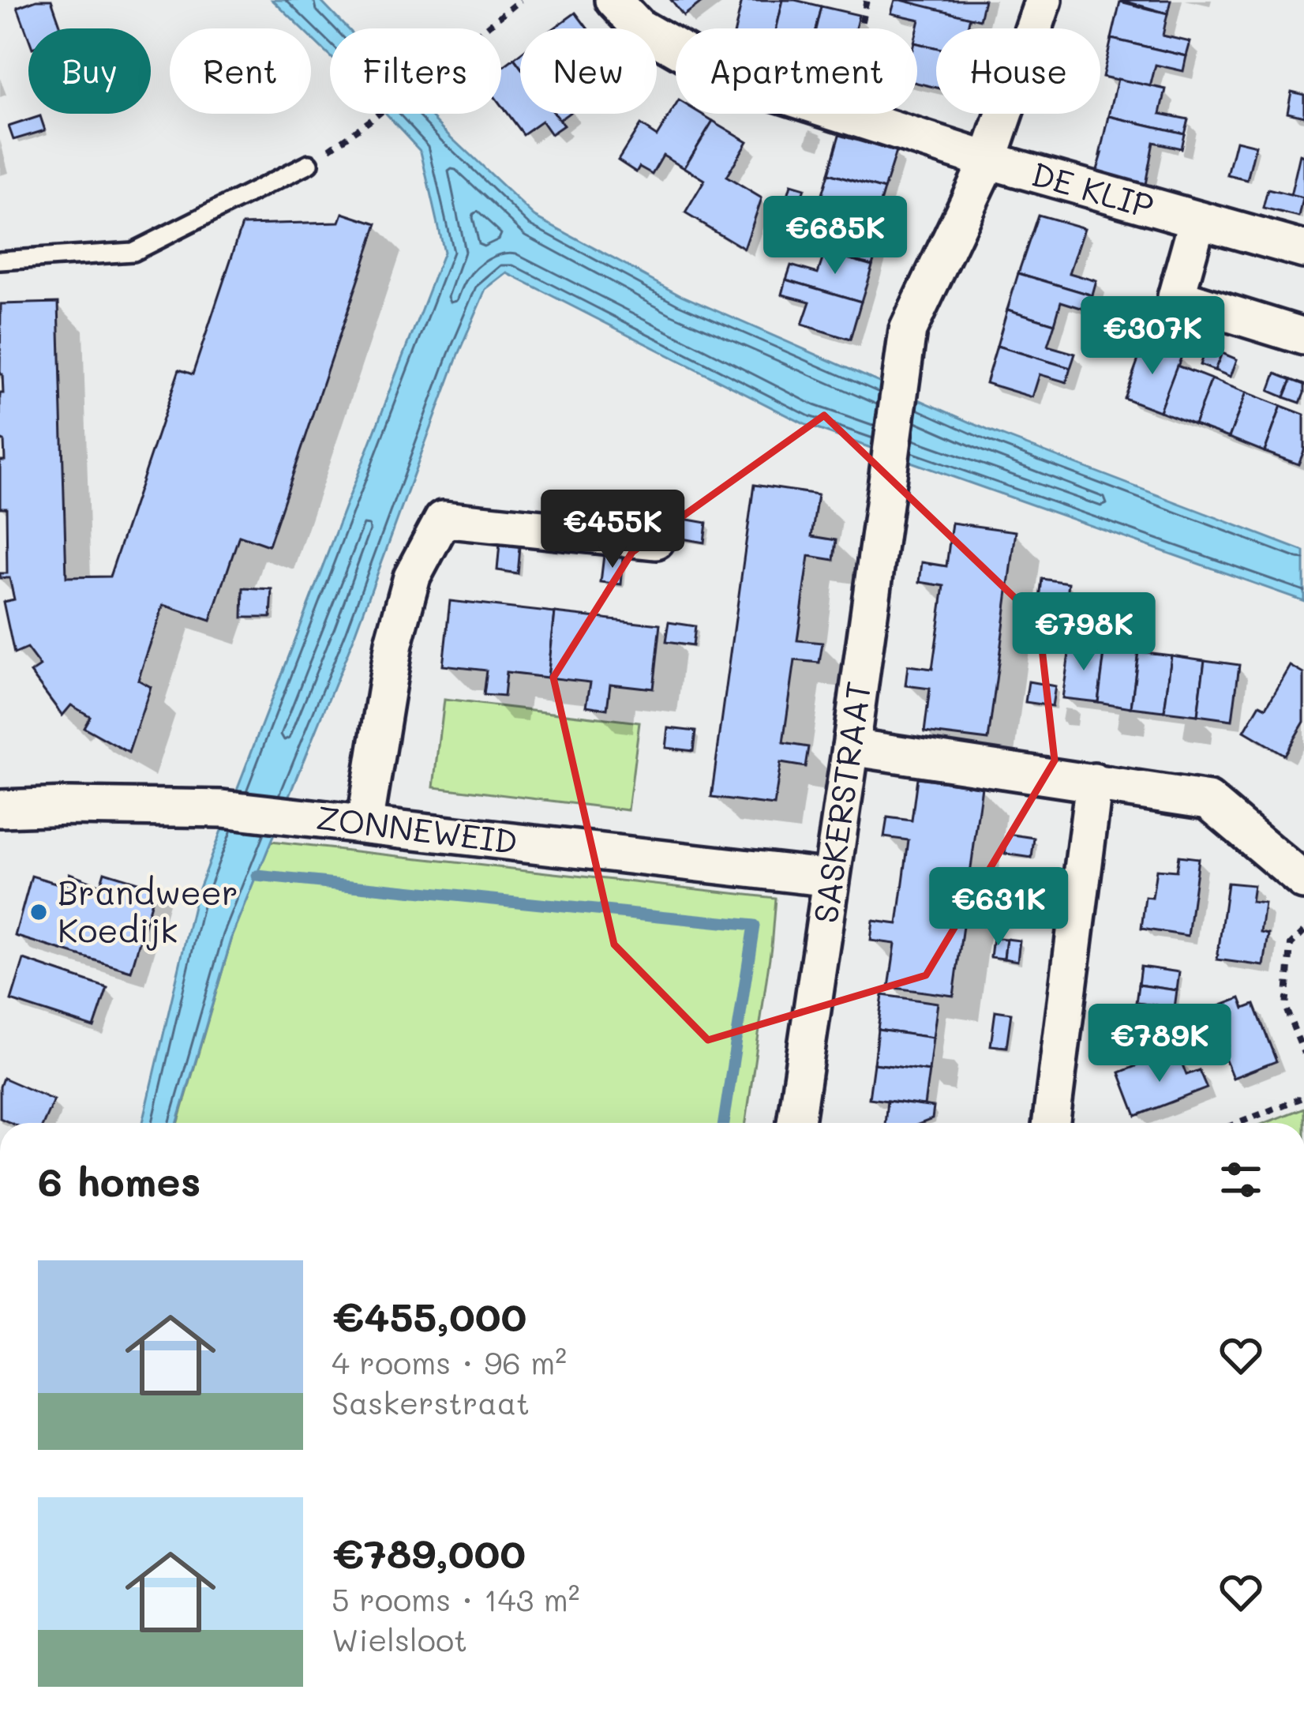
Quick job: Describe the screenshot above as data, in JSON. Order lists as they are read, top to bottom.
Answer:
{
  "streets": {
    "street": ["DE KLIP", "SASKERSTRAAT", "ZONNEWEID"]
  },
  "crossings": [
    ["DE KLIP", "SASKERSTRAAT"],
    ["SASKERSTRAAT", "ZONNEWEID"]
  ],
  "places": ["Brandweer Koedijk"],
  "page": {
    "chip": [
      "Buy",
      "Rent",
      "Filters",
      "New",
      "Apartment",
      "House"
    ],
    "price": [
      "€685K",
      "€307K",
      "€455K",
      "€798K",
      "€631K",
      "€789K"
    ],
    "heading": "6 homes",
    "list": [
      {
        "name": "€455,000",
        "note": "4 rooms · 96 m² · Saskerstraat"
      },
      {
        "name": "€789,000",
        "note": "5 rooms · 143 m² · Wielsloot"
      }
    ]
  }
}
